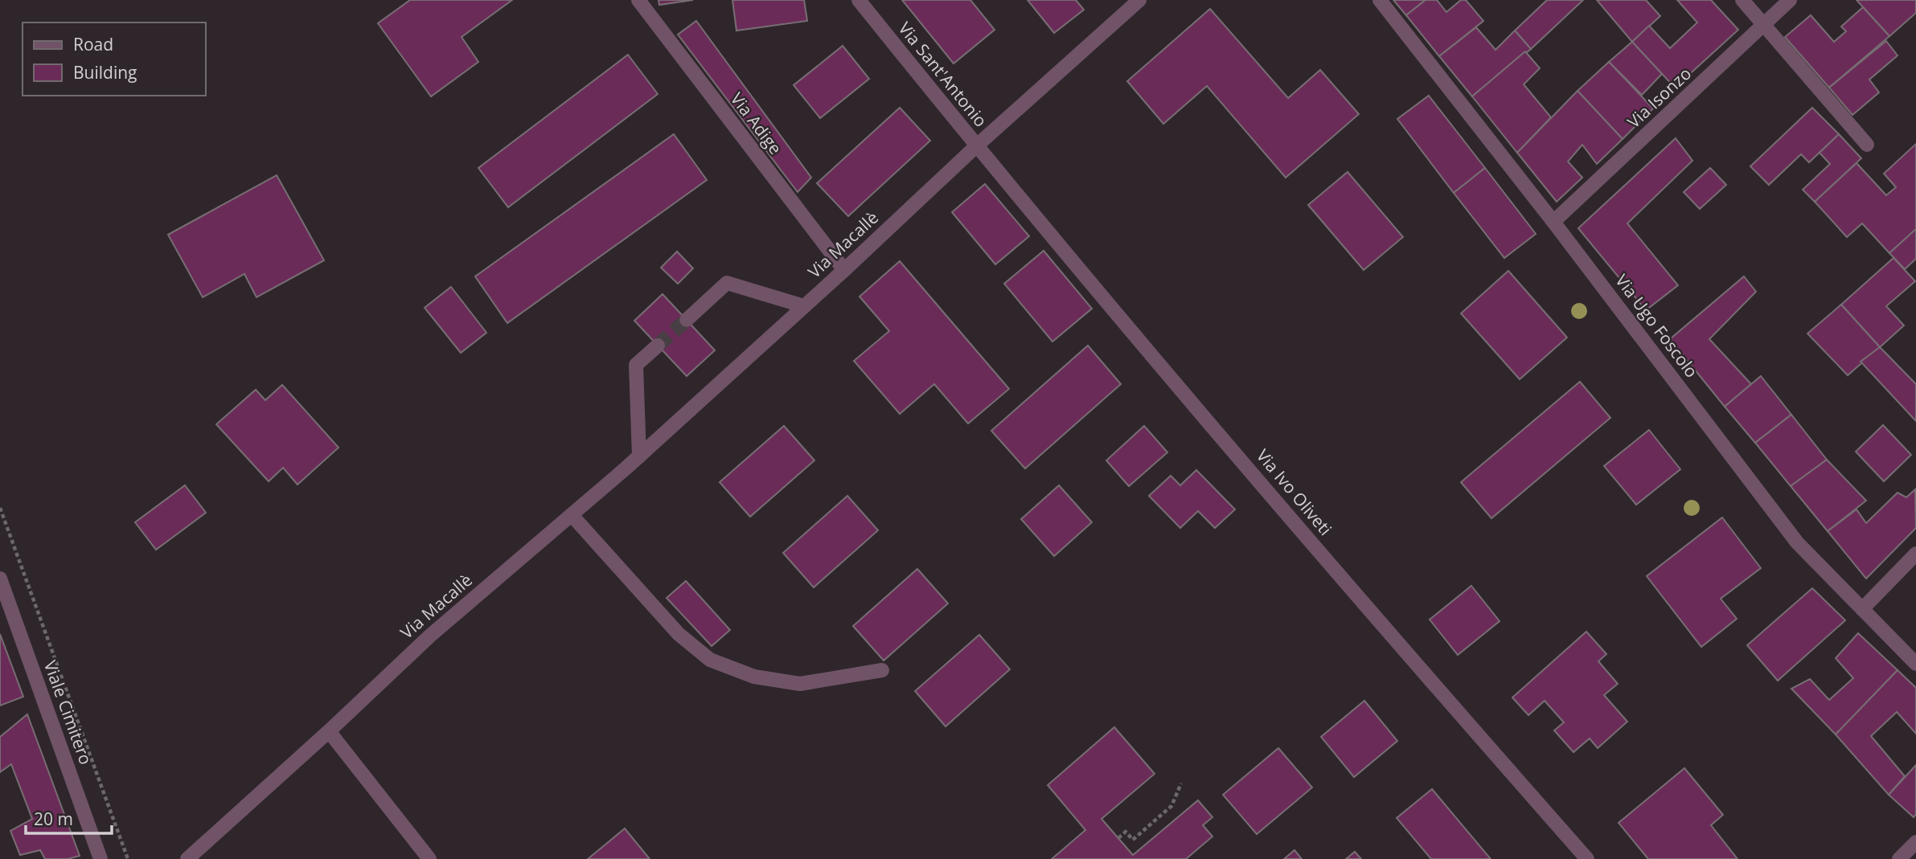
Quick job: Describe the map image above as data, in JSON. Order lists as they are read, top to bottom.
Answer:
{
  "streets": {
    "street": [
      "Via Sant'Antonio",
      "Via Isonzo",
      "Via Adige",
      "Via Macallè",
      "Via Ugo Foscolo",
      "Via Ivo Oliveti",
      "Viale Cimitero"
    ]
  },
  "crossings": [
    ["Via Sant'Antonio", "Via Macallè"],
    ["Via Sant'Antonio", "Via Ivo Oliveti"],
    ["Via Isonzo", "Via Ugo Foscolo"],
    ["Via Adige", "Via Macallè"],
    ["Via Macallè", "Via Ivo Oliveti"]
  ],
  "legend": ["Road", "Building"],
  "scale_bar": "20 m"
}
